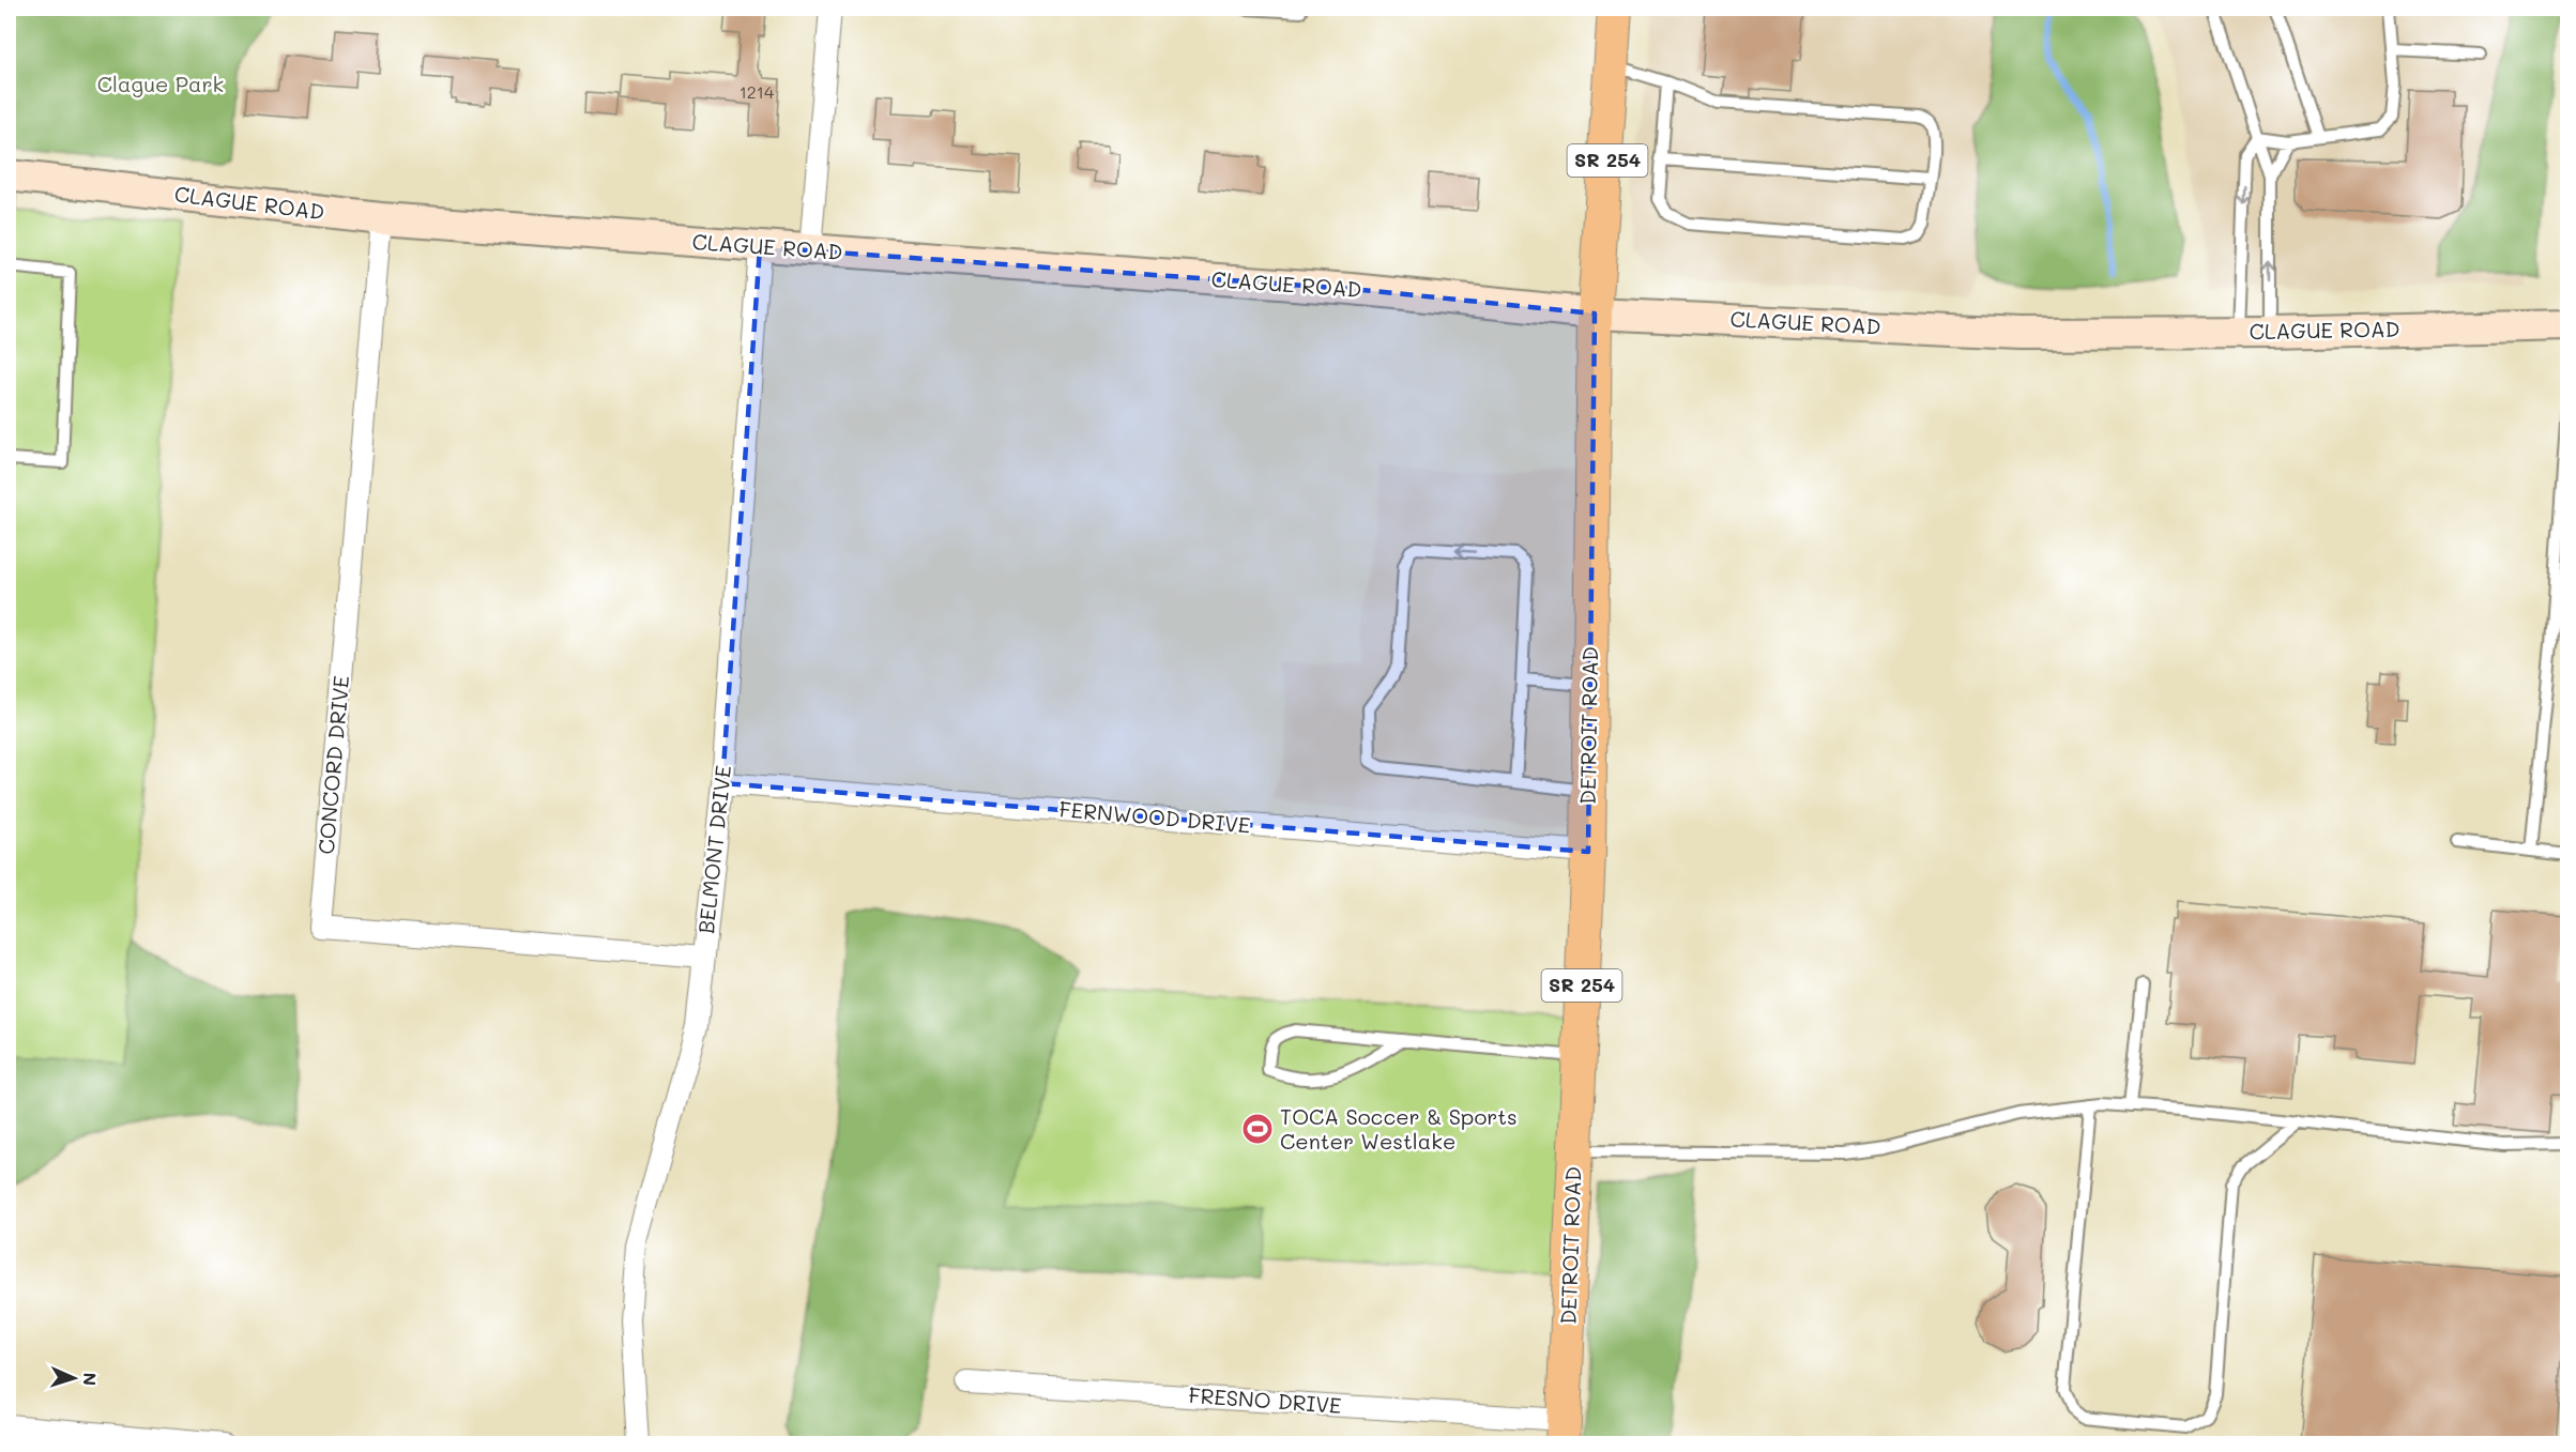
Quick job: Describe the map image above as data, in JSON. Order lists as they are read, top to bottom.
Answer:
{
  "streets": {
    "main road": ["SR 254", "CLAGUE ROAD", "DETROIT ROAD"],
    "street": [
      "CONCORD DRIVE",
      "FERNWOOD DRIVE",
      "BELMONT DRIVE",
      "FRESNO DRIVE"
    ]
  },
  "crossings": [
    ["CLAGUE ROAD", "DETROIT ROAD"],
    ["CLAGUE ROAD", "CONCORD DRIVE"],
    ["CLAGUE ROAD", "BELMONT DRIVE"],
    ["DETROIT ROAD", "FERNWOOD DRIVE"],
    ["DETROIT ROAD", "FRESNO DRIVE"],
    ["CONCORD DRIVE", "BELMONT DRIVE"],
    ["FERNWOOD DRIVE", "BELMONT DRIVE"]
  ],
  "parks": ["Clague Park"],
  "places": {
    "sports": ["TOCA Soccer & Sports Center Westlake"]
  },
  "house_numbers": ["1214"],
  "north": "right"
}
